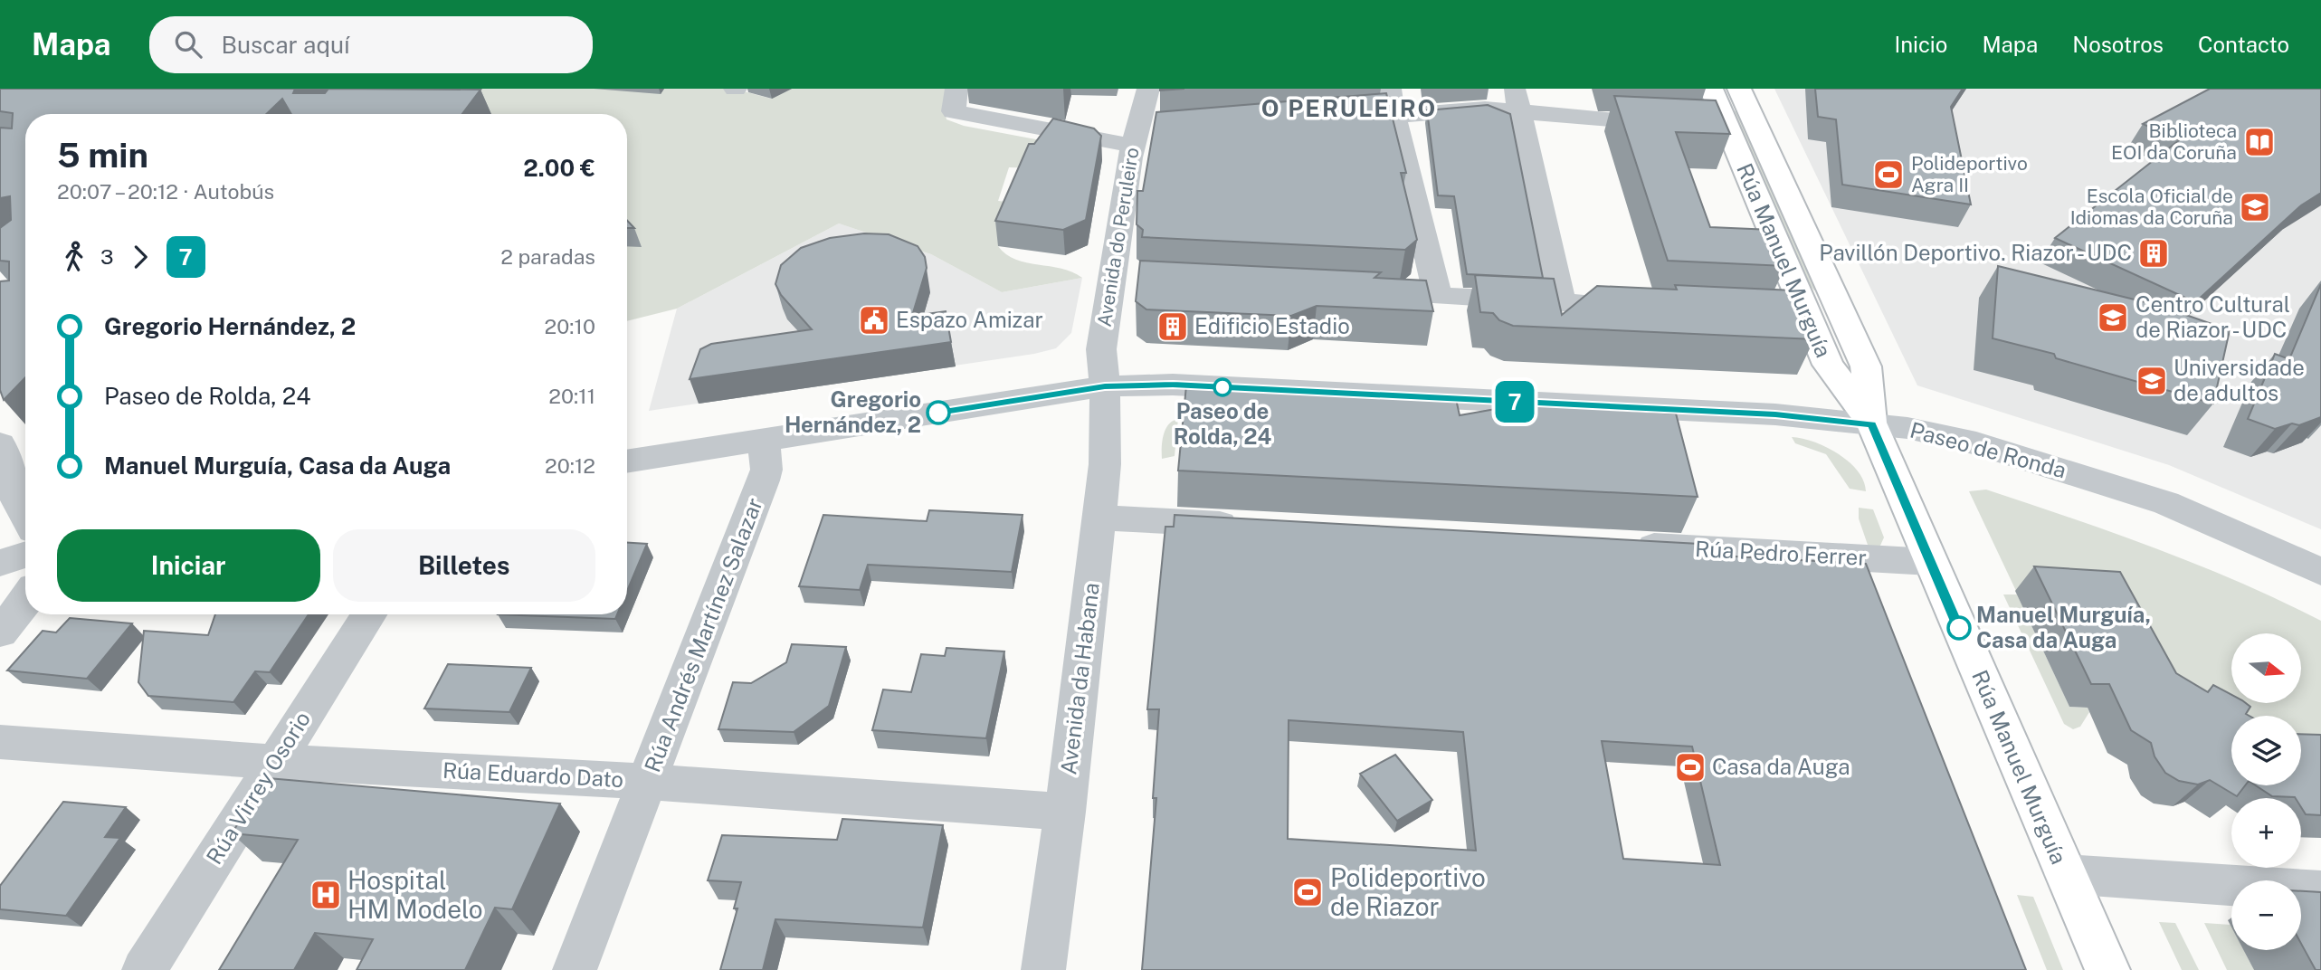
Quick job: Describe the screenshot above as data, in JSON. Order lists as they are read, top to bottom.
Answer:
{
  "streets": {
    "main road": ["Rúa Manuel Murguía"],
    "street": [
      "Avenida do Peruleiro",
      "Paseo de Ronda",
      "Rúa Pedro Ferrer",
      "Rúa Andrés Martínez Salazar",
      "Avenida da Habana",
      "Rúa Eduardo Dato",
      "Rúa Virrey Osorio"
    ]
  },
  "crossings": [
    ["Avenida do Peruleiro", "Paseo de Ronda"],
    ["Avenida do Peruleiro", "Avenida da Habana"],
    ["Rúa Manuel Murguía", "Paseo de Ronda"],
    ["Rúa Manuel Murguía", "Rúa Pedro Ferrer"],
    ["Paseo de Ronda", "Rúa Andrés Martínez Salazar"],
    ["Paseo de Ronda", "Avenida da Habana"],
    ["Rúa Andrés Martínez Salazar", "Rúa Eduardo Dato"],
    ["Avenida da Habana", "Rúa Eduardo Dato"],
    ["Rúa Eduardo Dato", "Rúa Virrey Osorio"]
  ],
  "districts": ["O PERULEIRO"],
  "places": {
    "library": ["Biblioteca EOI da Coruña"],
    "sports": ["Polideportivo Agra II", "Casa da Auga", "Polideportivo de Riazor"],
    "school or university": ["Escola Oficial de Idiomas da Coruña", "Centro Cultural de Riazor - UDC", "Universidade de adultos"],
    "building": ["Pavillón Deportivo. Riazor - UDC", "Edificio Estadio"],
    "public building": ["Espazo Amizar"],
    "other": ["Paseo de Rolda, 24", "Gregorio Hernández, 2", "Manuel Murguía, Casa da Auga"],
    "hospital": ["Hospital HM Modelo"]
  },
  "lines": ["bus line 7"],
  "north": "right",
  "page": {
    "header": "Mapa",
    "search": "Buscar aquí",
    "nav": [
      "Inicio",
      "Mapa",
      "Nosotros",
      "Contacto"
    ],
    "on_map": "7",
    "heading": ["5 min", "20:07 – 20:12 · Autobús", "2.00 €"],
    "legs": ["3", "7", "2 paradas"],
    "list": [
      {
        "name": "Gregorio Hernández, 2",
        "value": "20:10"
      },
      {
        "name": "Paseo de Rolda, 24",
        "value": "20:11"
      },
      {
        "name": "Manuel Murguía, Casa da Auga",
        "value": "20:12"
      }
    ],
    "buttons": ["Iniciar", "Billetes"],
    "map_buttons": ["+", "−"]
  }
}
